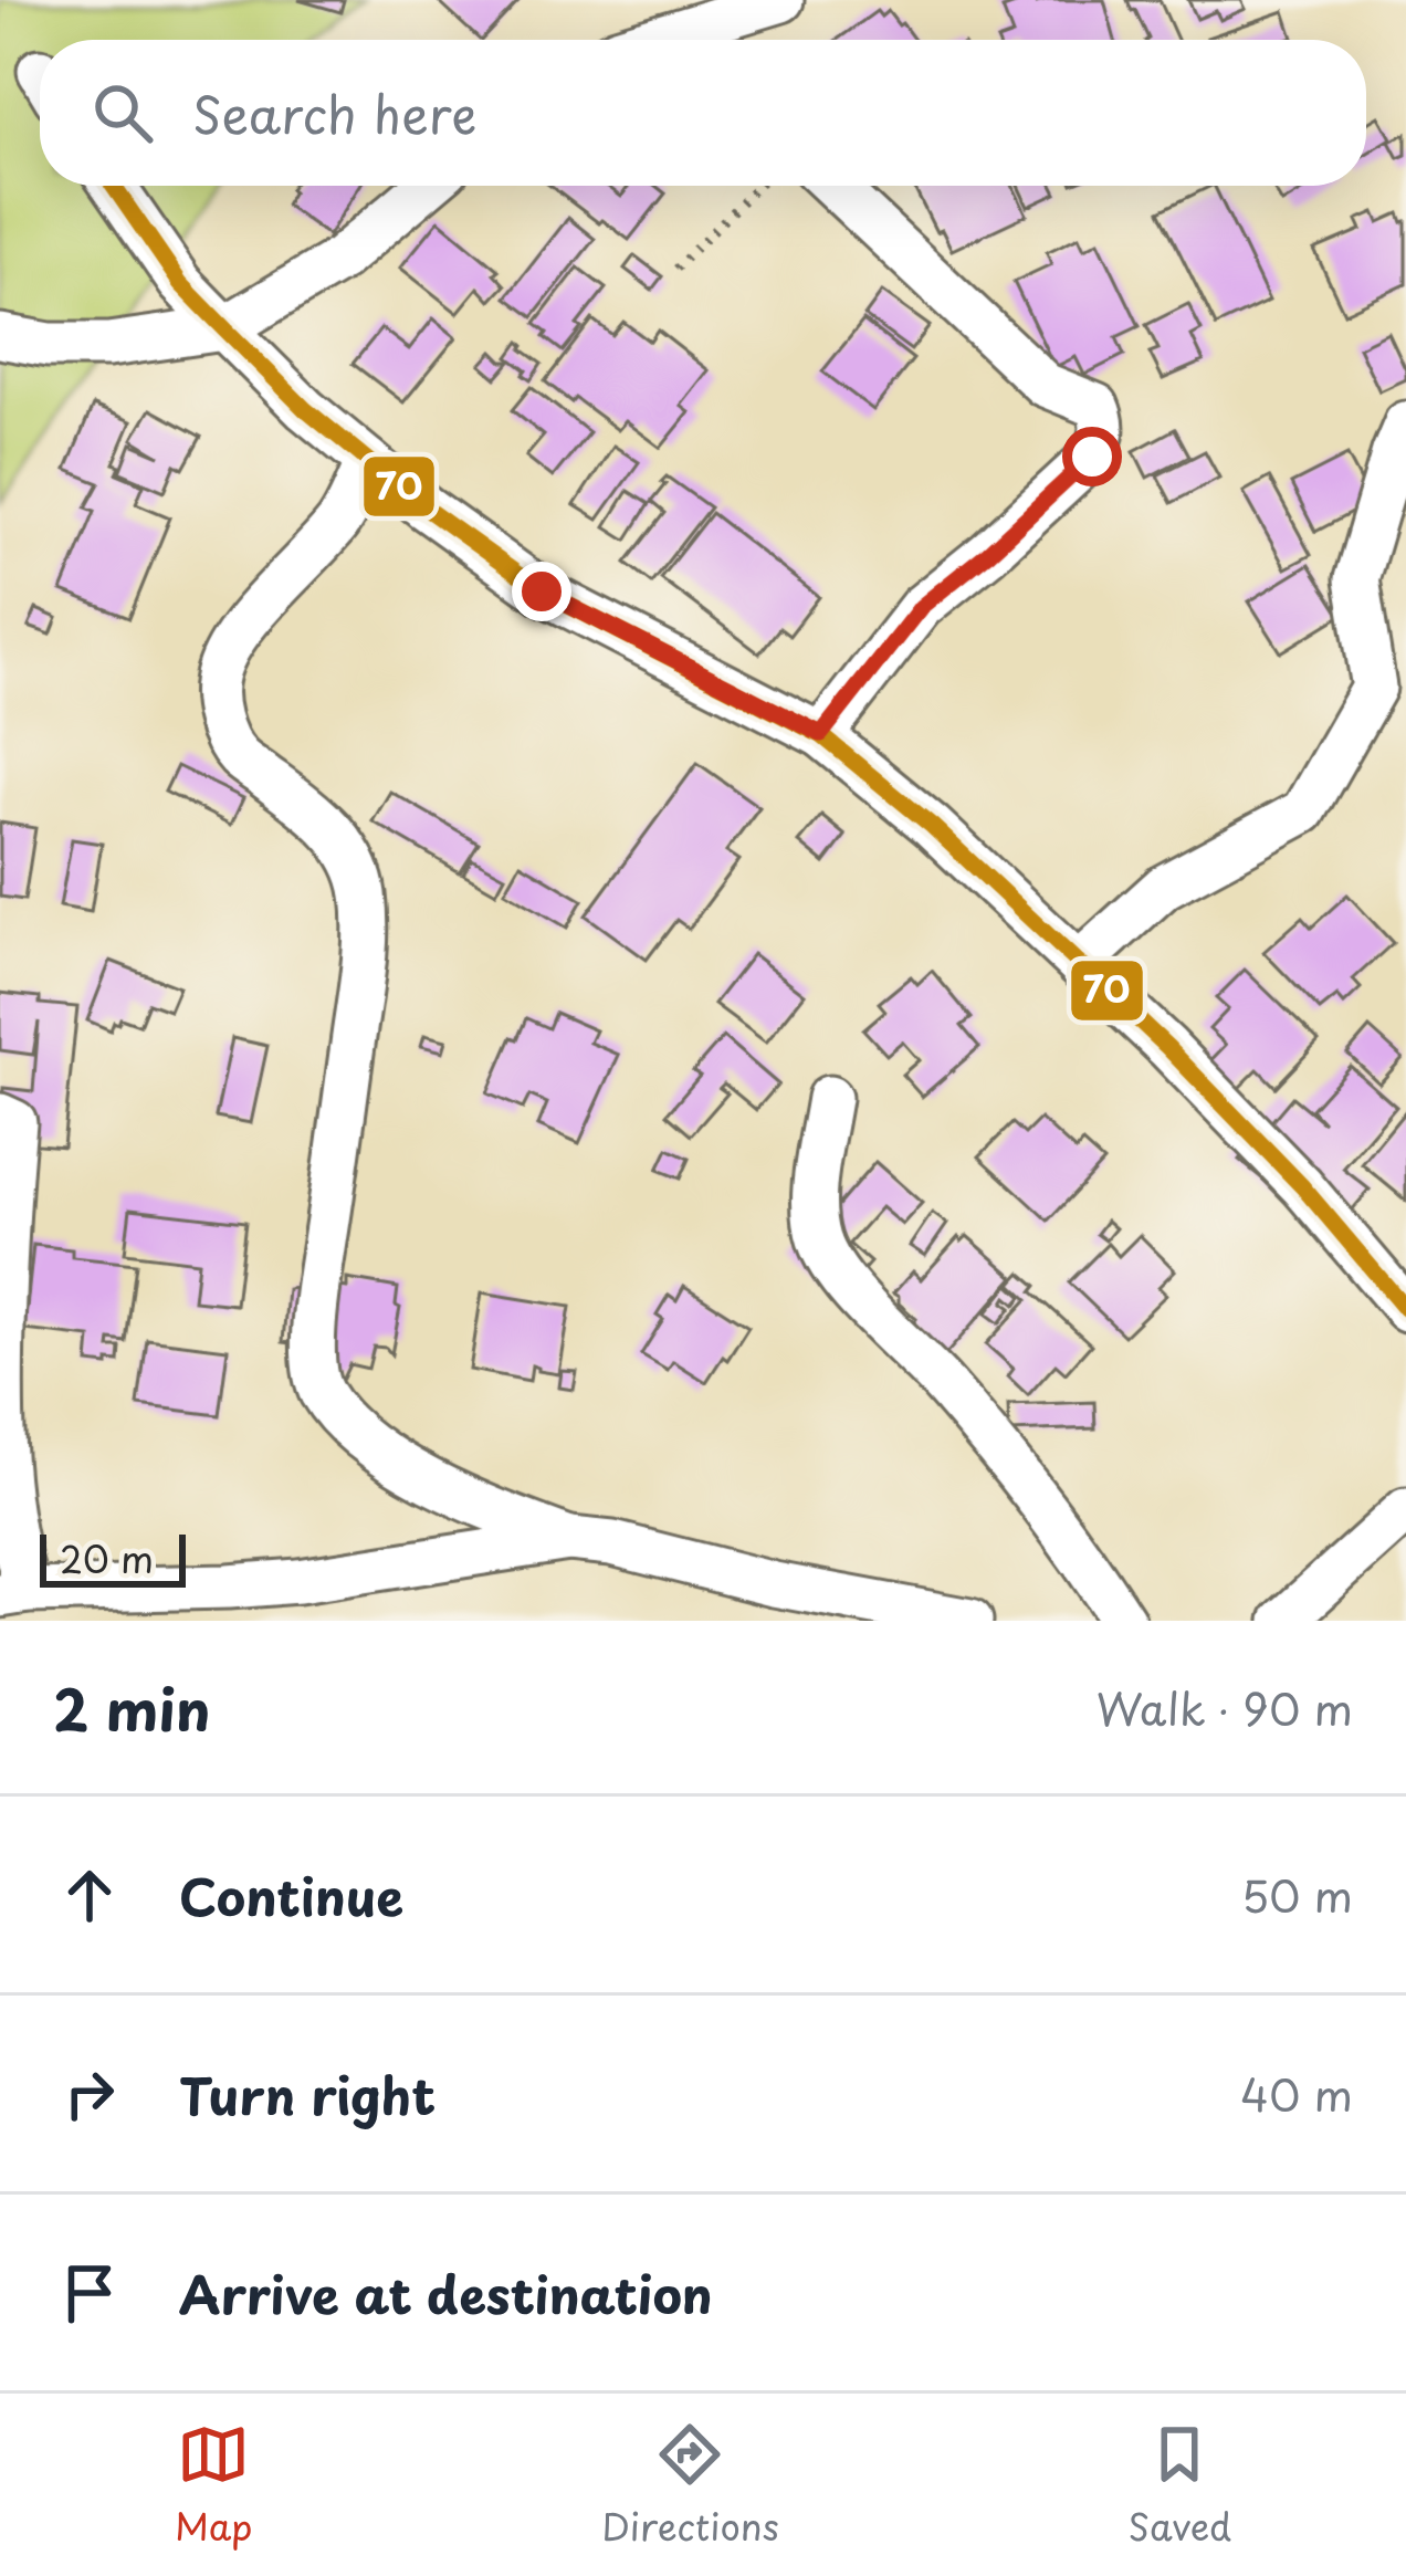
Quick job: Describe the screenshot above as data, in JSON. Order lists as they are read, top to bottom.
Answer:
{
  "lines": ["transit line 70"],
  "scale_bar": "20 m",
  "page": {
    "search": "Search here",
    "scale": "20 m",
    "heading": ["2 min", "Walk · 90 m"],
    "list": [
      ["Continue", "50 m"],
      ["Turn right", "40 m"],
      "Arrive at destination"
    ],
    "nav": ["Map", "Directions", "Saved"]
  }
}
